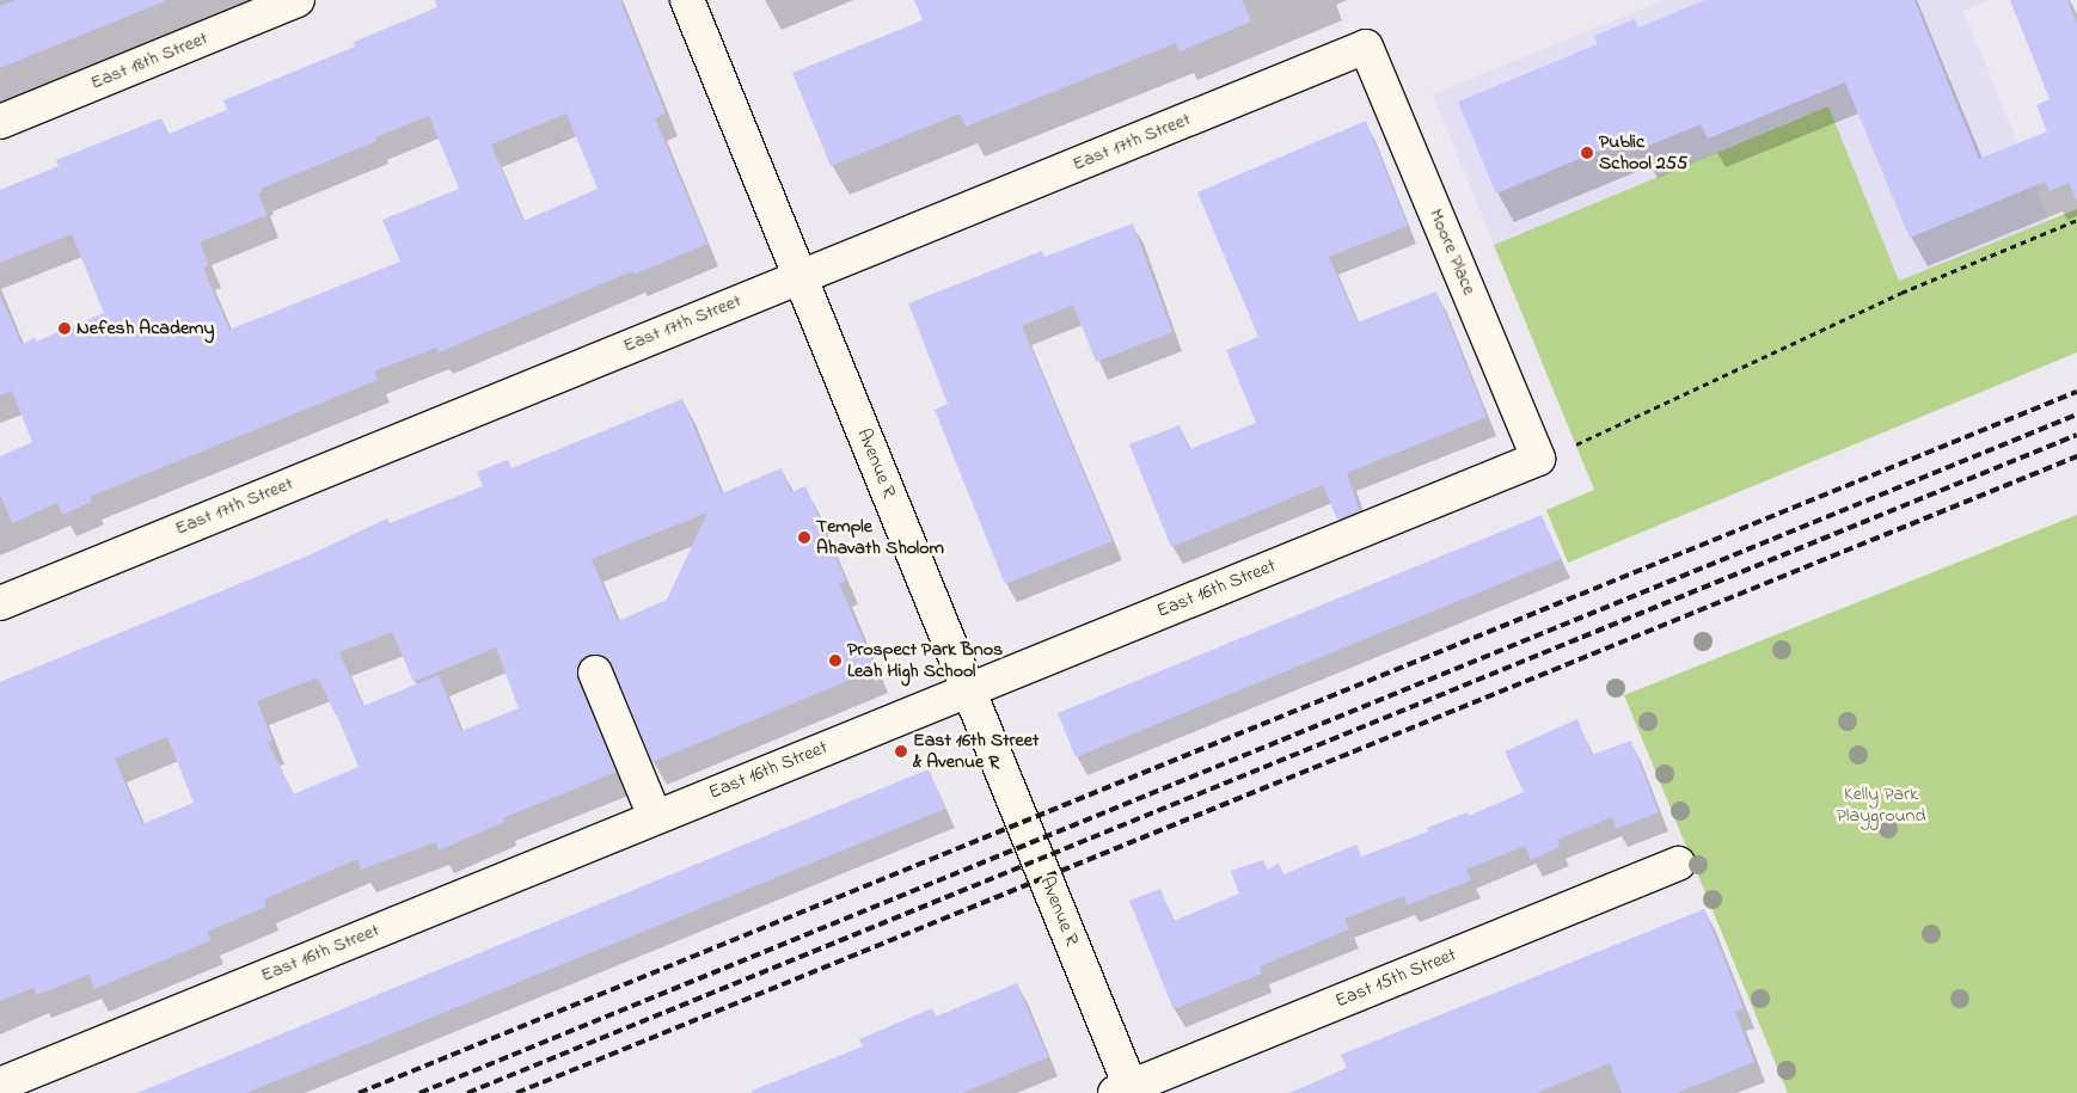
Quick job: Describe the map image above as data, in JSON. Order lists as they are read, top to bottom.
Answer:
{
  "streets": {
    "street": [
      "East 18th Street",
      "East 17th Street",
      "Moore Place",
      "Avenue R",
      "East 16th Street",
      "East 15th Street"
    ]
  },
  "crossings": [
    ["East 17th Street", "Moore Place"],
    ["East 17th Street", "Avenue R"],
    ["Moore Place", "East 16th Street"],
    ["Avenue R", "East 16th Street"],
    ["Avenue R", "East 15th Street"]
  ],
  "parks": ["Kelly Park Playground"],
  "places": [
    "Public School 255",
    "Nefesh Academy",
    "Temple Ahavath Sholom",
    "Prospect Park Bnos Leah High School",
    "East 16th Street & Avenue R"
  ]
}
